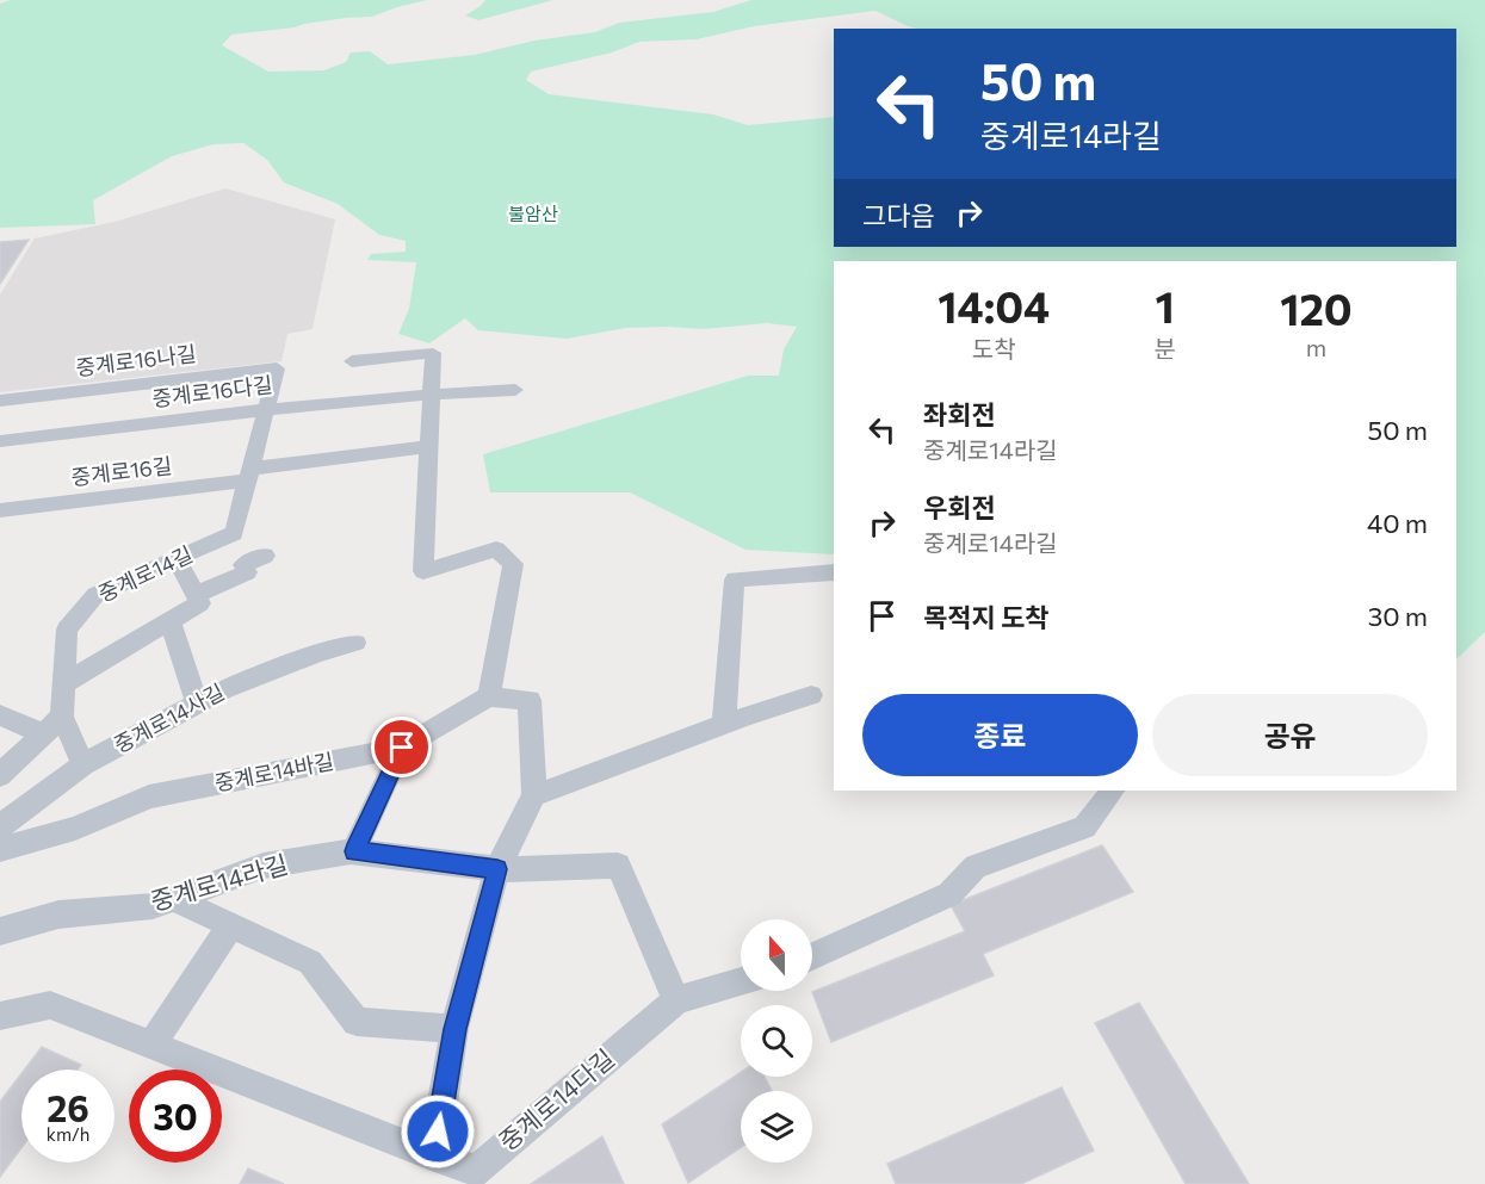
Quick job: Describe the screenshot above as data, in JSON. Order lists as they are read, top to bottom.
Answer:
{
  "streets": {
    "street": [
      "중계로16나길",
      "중계로16다길",
      "중계로16길",
      "중계로14길",
      "중계로14사길",
      "중계로14바길",
      "중계로14라길",
      "중계로14다길"
    ]
  },
  "crossings": [
    ["중계로16나길", "중계로14길"],
    ["중계로16다길", "중계로14길"],
    ["중계로16길", "중계로14길"],
    ["중계로14길", "중계로14사길"],
    ["중계로14라길", "중계로14다길"]
  ],
  "parks": ["불암산"],
  "north": "top",
  "page": {
    "turn": ["50 m", "중계로14라길"],
    "then": "그다음",
    "eta": [
      "14:04",
      "도착",
      "1",
      "분",
      "120",
      "m"
    ],
    "list": [
      {
        "name": "좌회전",
        "note": "중계로14라길",
        "value": "50 m"
      },
      {
        "name": "우회전",
        "note": "중계로14라길",
        "value": "40 m"
      },
      {
        "name": "목적지 도착",
        "value": "30 m"
      }
    ],
    "buttons": ["종료", "공유"],
    "speed": "26 km/h",
    "limit": "30"
  }
}
